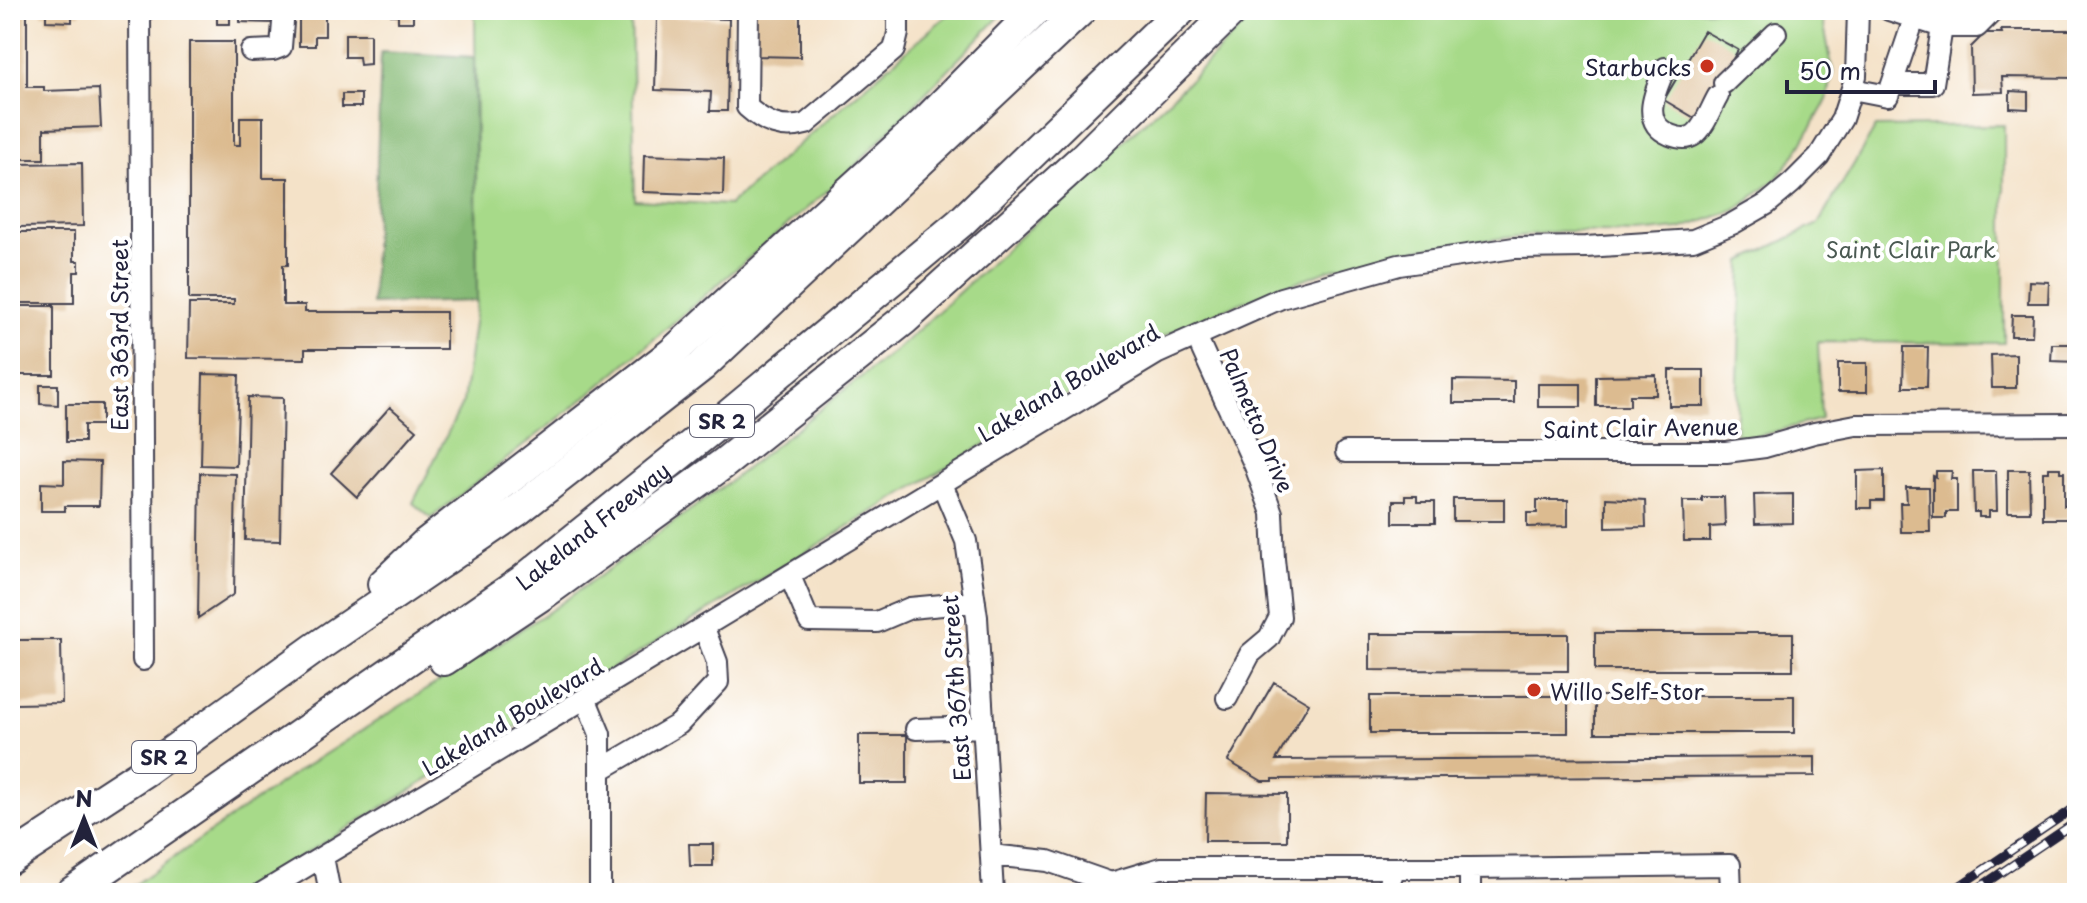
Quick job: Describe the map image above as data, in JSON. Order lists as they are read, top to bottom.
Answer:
{
  "streets": {
    "highway": ["SR 2", "Lakeland Freeway"],
    "street": [
      "East 363rd Street",
      "Lakeland Boulevard",
      "Palmetto Drive",
      "Saint Clair Avenue",
      "East 367th Street"
    ]
  },
  "crossings": [
    ["Lakeland Boulevard", "Palmetto Drive"],
    ["Lakeland Boulevard", "East 367th Street"]
  ],
  "parks": ["Saint Clair Park"],
  "places": ["Starbucks", "Willo Self-Stor"],
  "scale_bar": "50 m",
  "north": "top"
}
